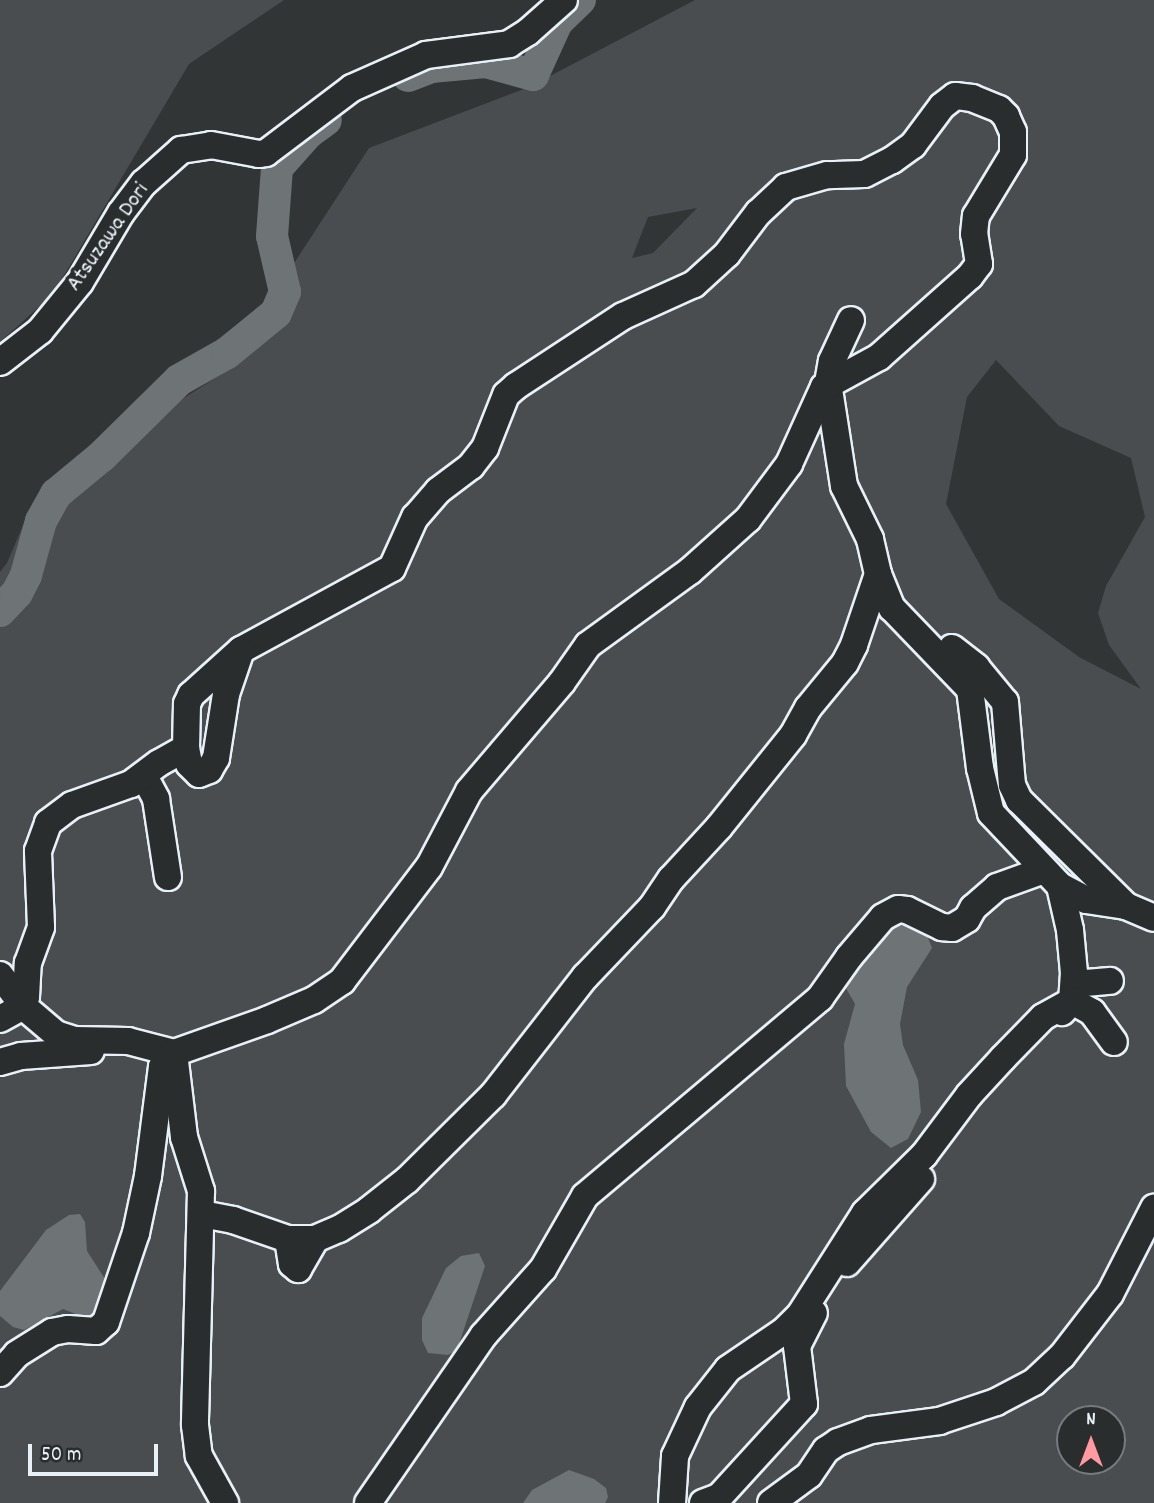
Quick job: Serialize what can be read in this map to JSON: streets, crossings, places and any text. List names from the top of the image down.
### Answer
{
  "streets": {
    "street": ["Atsuzawa Dori"]
  },
  "scale_bar": "50 m",
  "north": "top"
}
